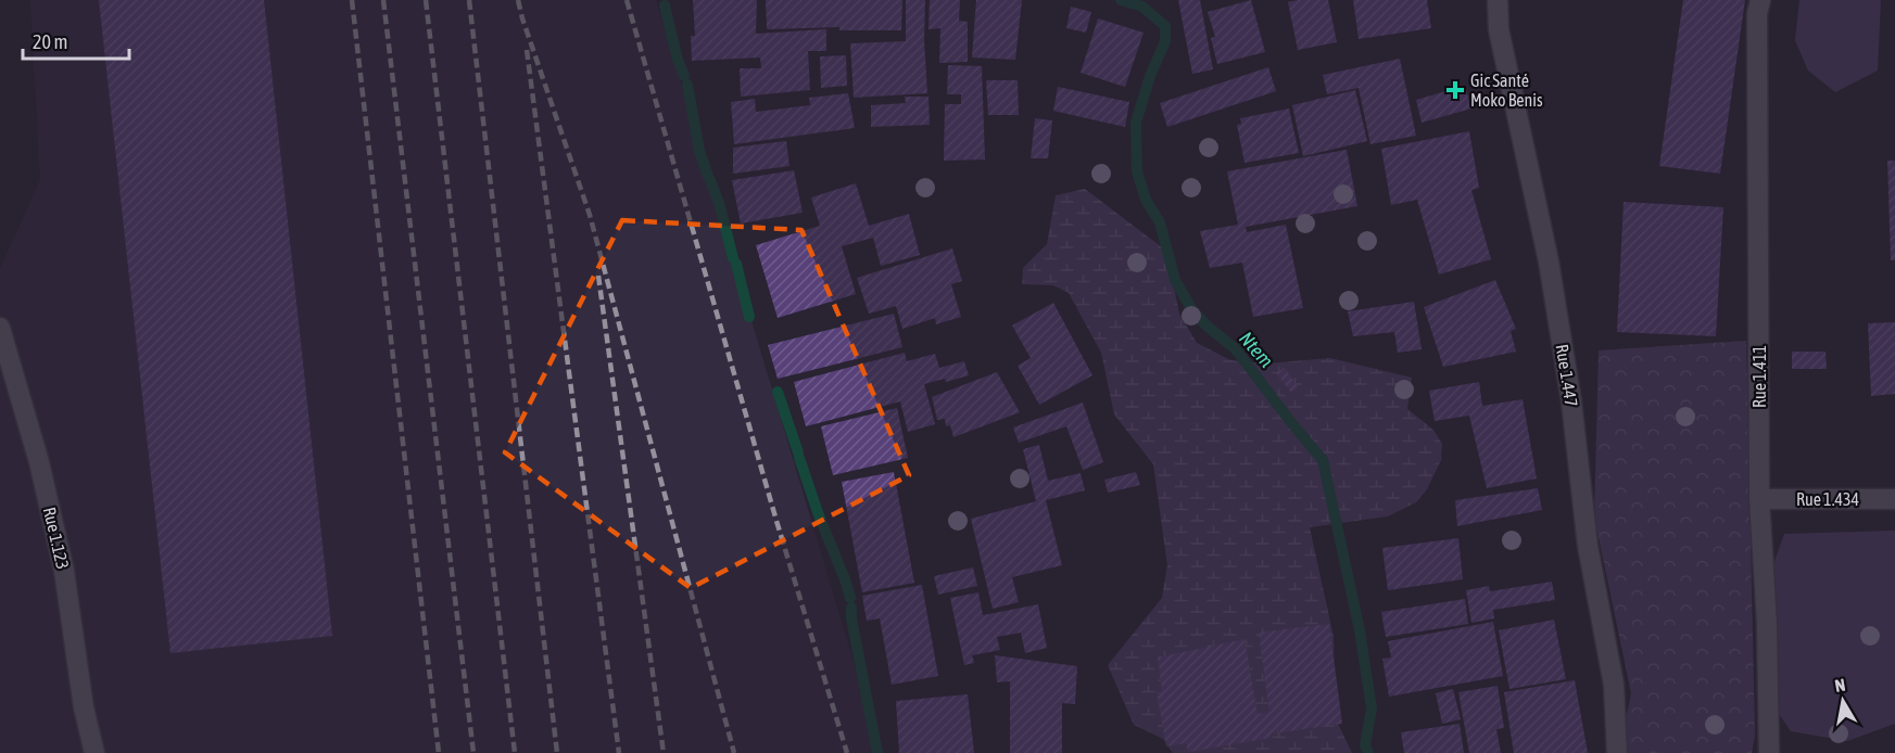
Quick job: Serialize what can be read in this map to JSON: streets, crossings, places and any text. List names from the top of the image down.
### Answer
{
  "streets": {
    "street": [
      "Rue 1.447",
      "Rue 1.411",
      "Rue 1.434",
      "Rue 1.123"
    ]
  },
  "crossings": [
    ["Rue 1.411", "Rue 1.434"]
  ],
  "water": ["Ntem"],
  "places": {
    "health": ["Gic Santé Moko Benis"]
  },
  "scale_bar": "20 m",
  "north": "top"
}
